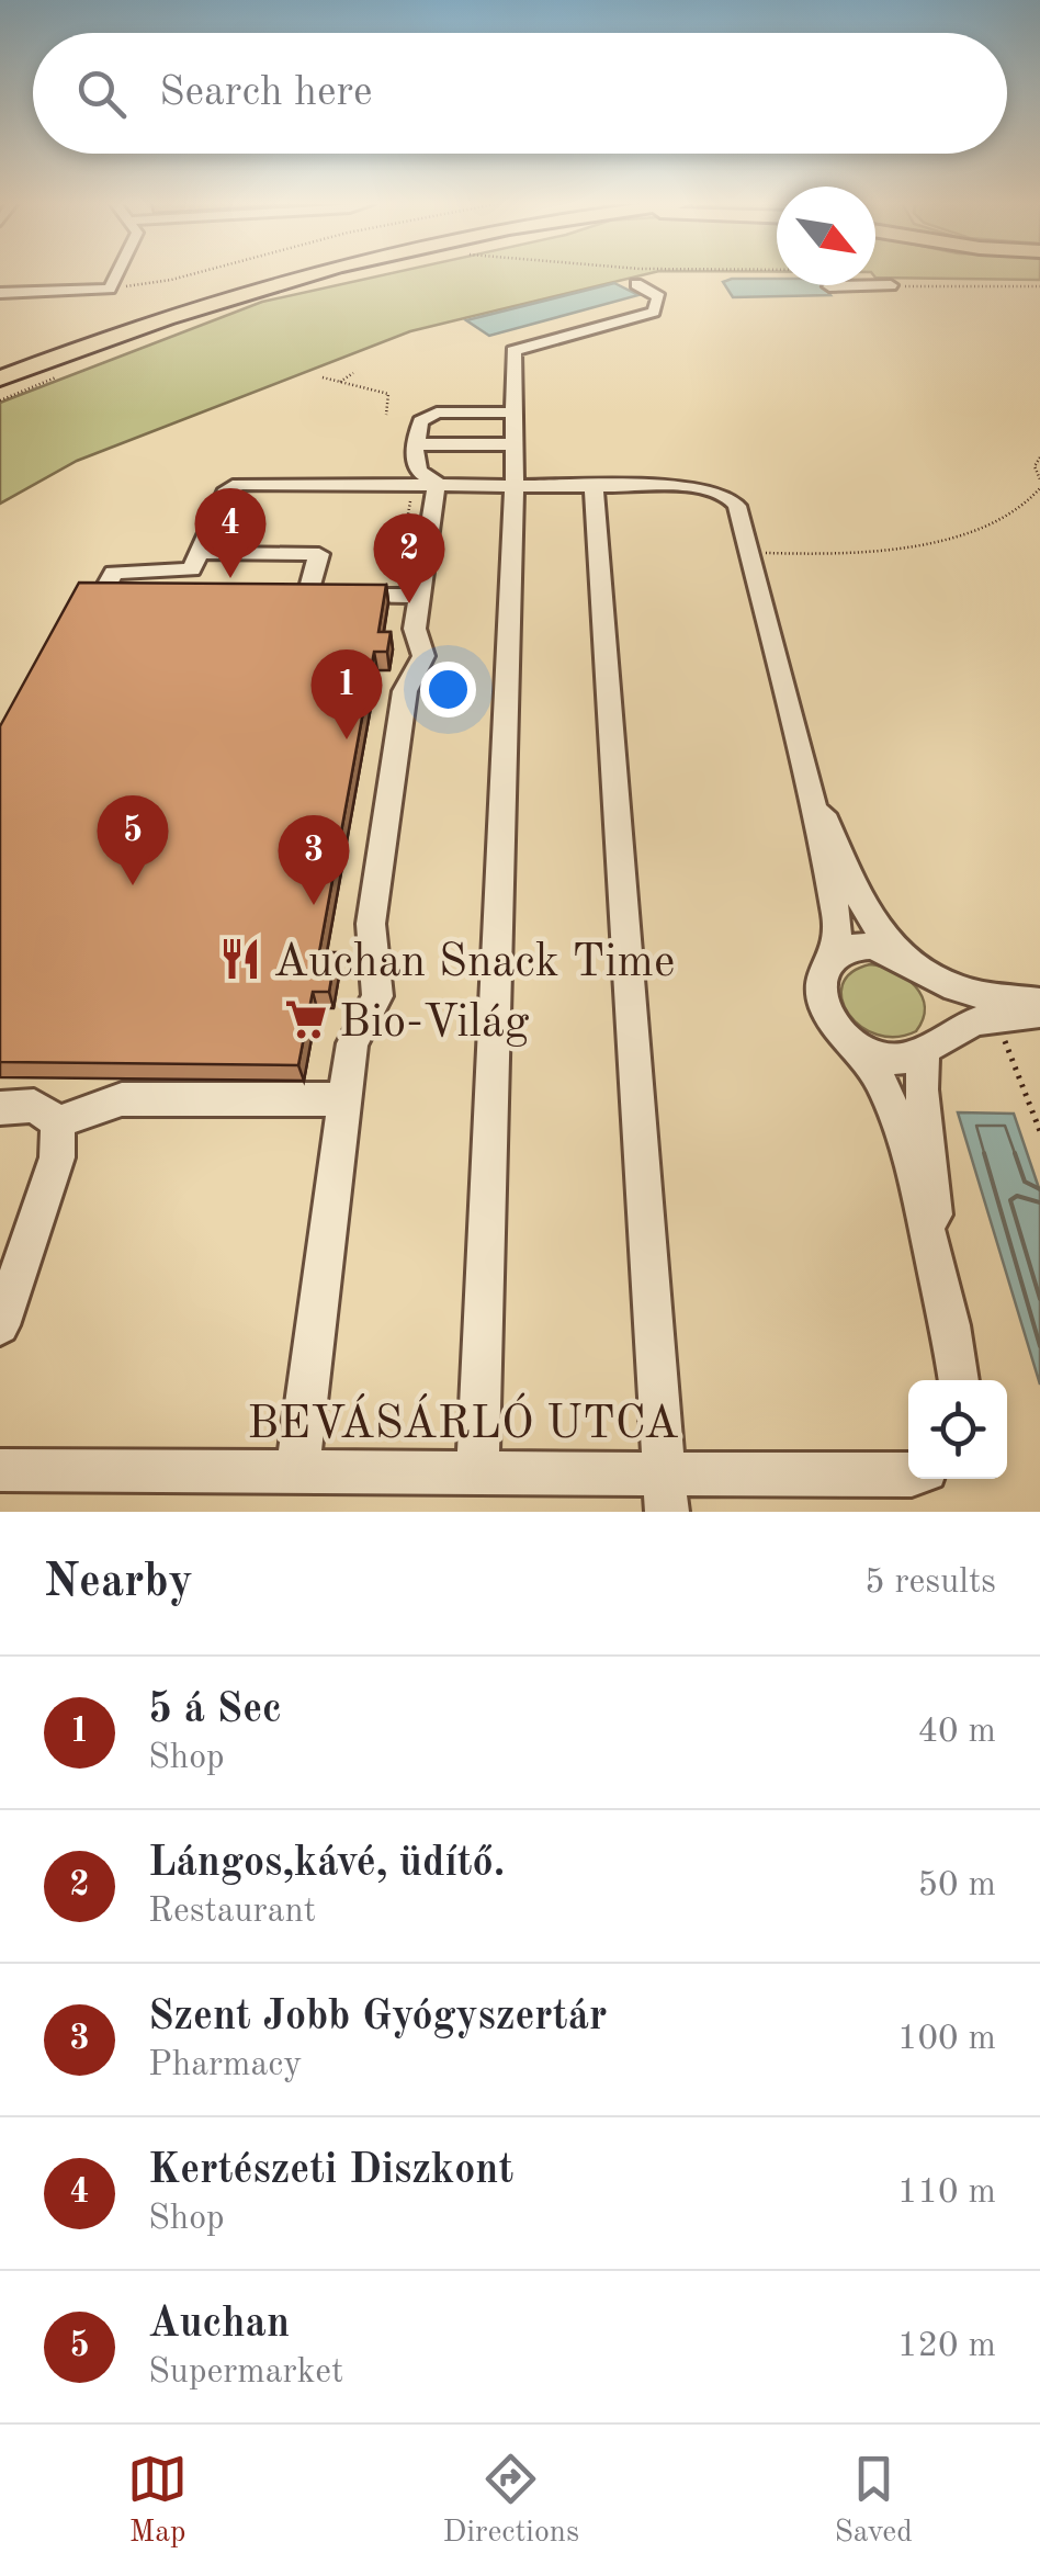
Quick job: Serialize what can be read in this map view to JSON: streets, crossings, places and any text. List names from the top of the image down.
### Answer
{
  "streets": {
    "street": ["BEVÁSÁRLÓ UTCA"]
  },
  "places": {
    "restaurant": ["Auchan Snack Time"],
    "supermarket": ["Bio-Világ"]
  },
  "north": "bottom right",
  "page": {
    "search": "Search here",
    "pins": [
      "4",
      "2",
      "1",
      "5",
      "3"
    ],
    "heading": ["Nearby", "5 results"],
    "list": [
      {
        "mark": "1",
        "name": "5 á Sec",
        "note": "Shop",
        "value": "40 m"
      },
      {
        "mark": "2",
        "name": "Lángos,kávé, üdítő.",
        "note": "Restaurant",
        "value": "50 m"
      },
      {
        "mark": "3",
        "name": "Szent Jobb Gyógyszertár",
        "note": "Pharmacy",
        "value": "100 m"
      },
      {
        "mark": "4",
        "name": "Kertészeti Diszkont",
        "note": "Shop",
        "value": "110 m"
      },
      {
        "mark": "5",
        "name": "Auchan",
        "note": "Supermarket",
        "value": "120 m"
      }
    ],
    "nav": ["Map", "Directions", "Saved"]
  }
}
